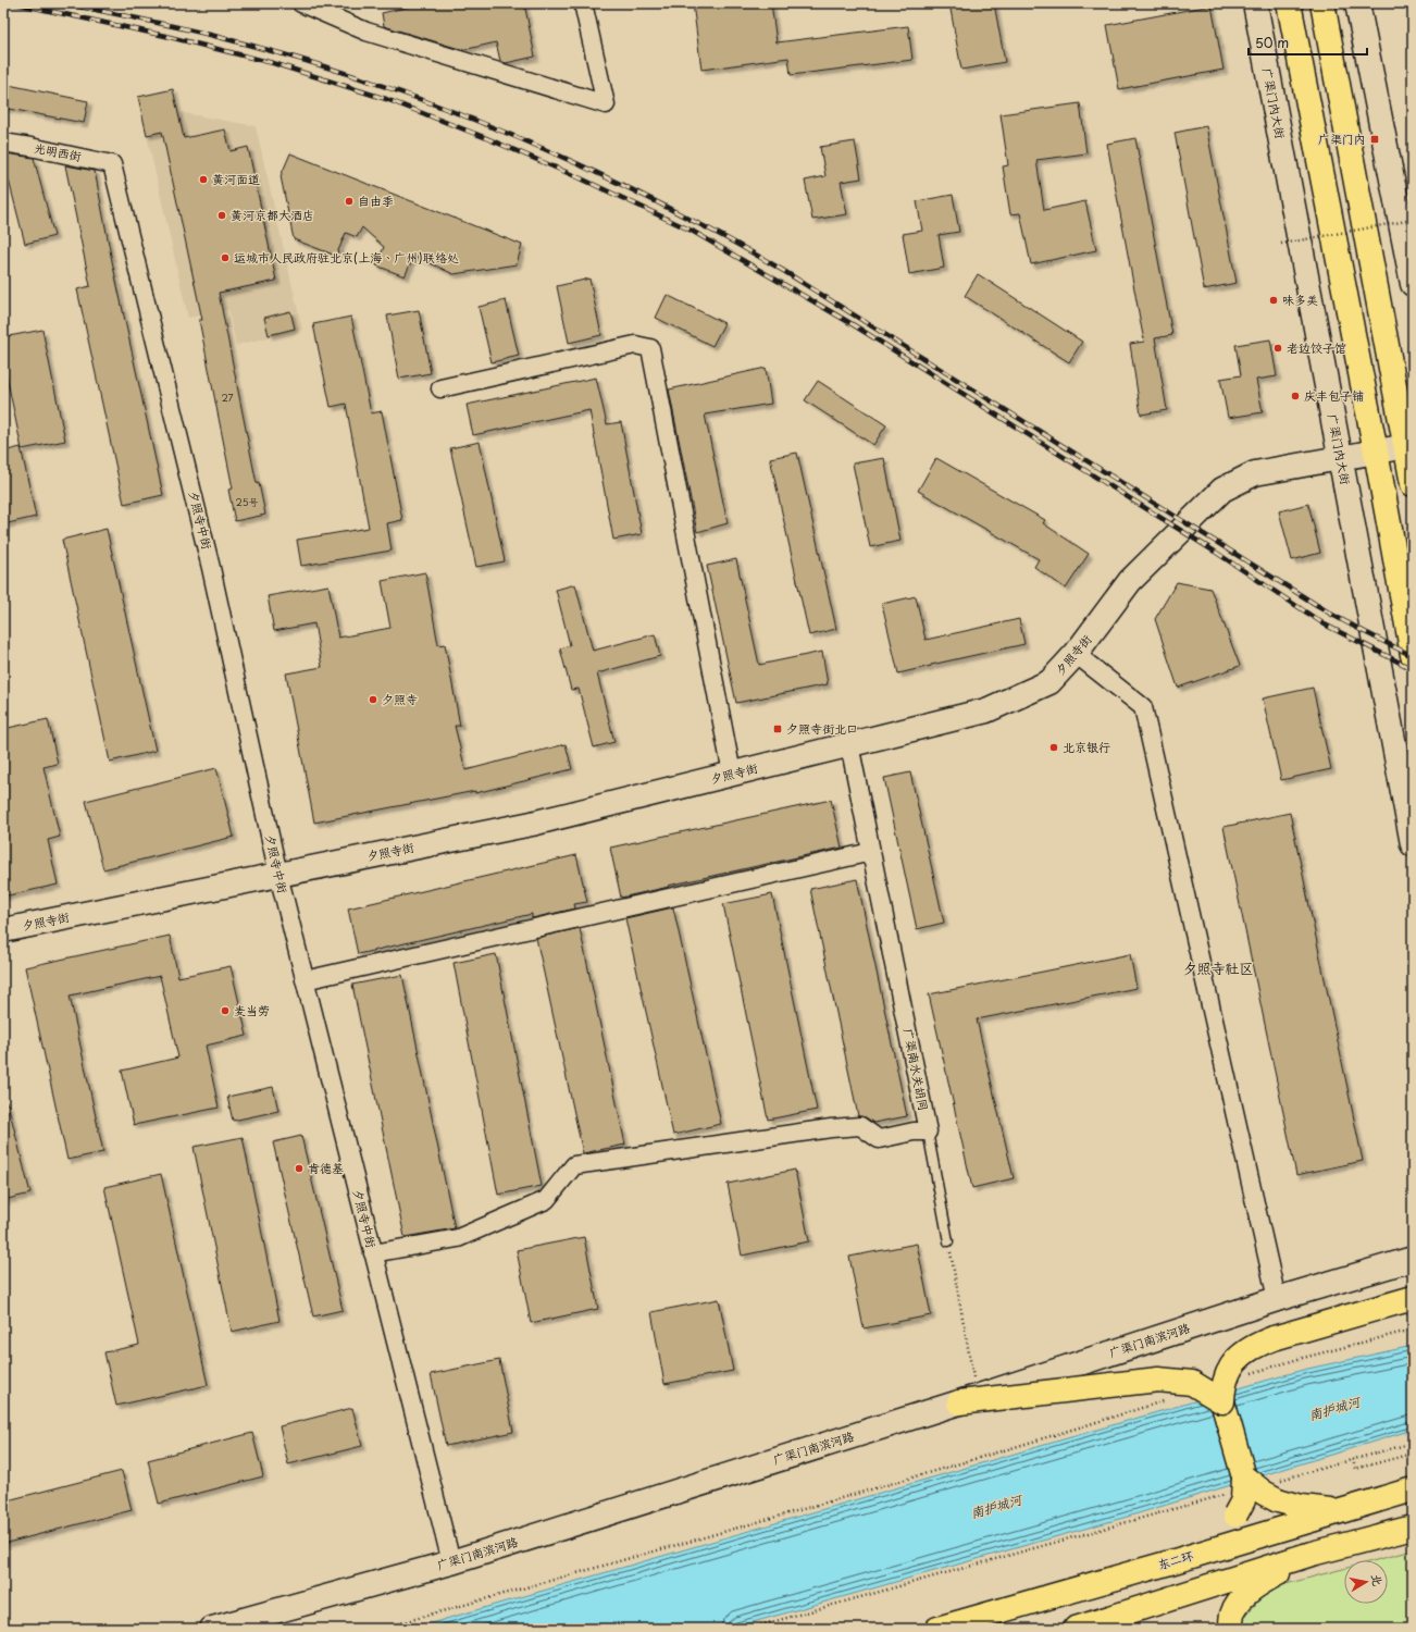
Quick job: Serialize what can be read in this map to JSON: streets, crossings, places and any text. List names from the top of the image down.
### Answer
{
  "streets": {
    "main road": ["东二环"],
    "street": [
      "广渠门内大街",
      "光明西街",
      "夕照寺中街",
      "夕照寺街",
      "广渠南水关胡同",
      "广渠门南滨河路"
    ]
  },
  "crossings": [
    ["广渠门内大街", "夕照寺街"],
    ["光明西街", "夕照寺中街"],
    ["夕照寺中街", "夕照寺街"],
    ["夕照寺中街", "广渠门南滨河路"],
    ["夕照寺街", "广渠南水关胡同"]
  ],
  "districts": ["夕照寺社区"],
  "water": ["南护城河"],
  "places": {
    "transit": ["广渠门内", "夕照寺街北口"],
    "other": [
      "黄河面道",
      "自由季",
      "黄河京都大酒店",
      "运城市人民政府驻北京(上海、广州)联络处",
      "味多美",
      "老边饺子馆",
      "庆丰包子铺",
      "夕照寺",
      "北京银行",
      "麦当劳",
      "肯德基"
    ]
  },
  "house_numbers": ["27", "25号"],
  "scale_bar": "50 m",
  "north": "right"
}
